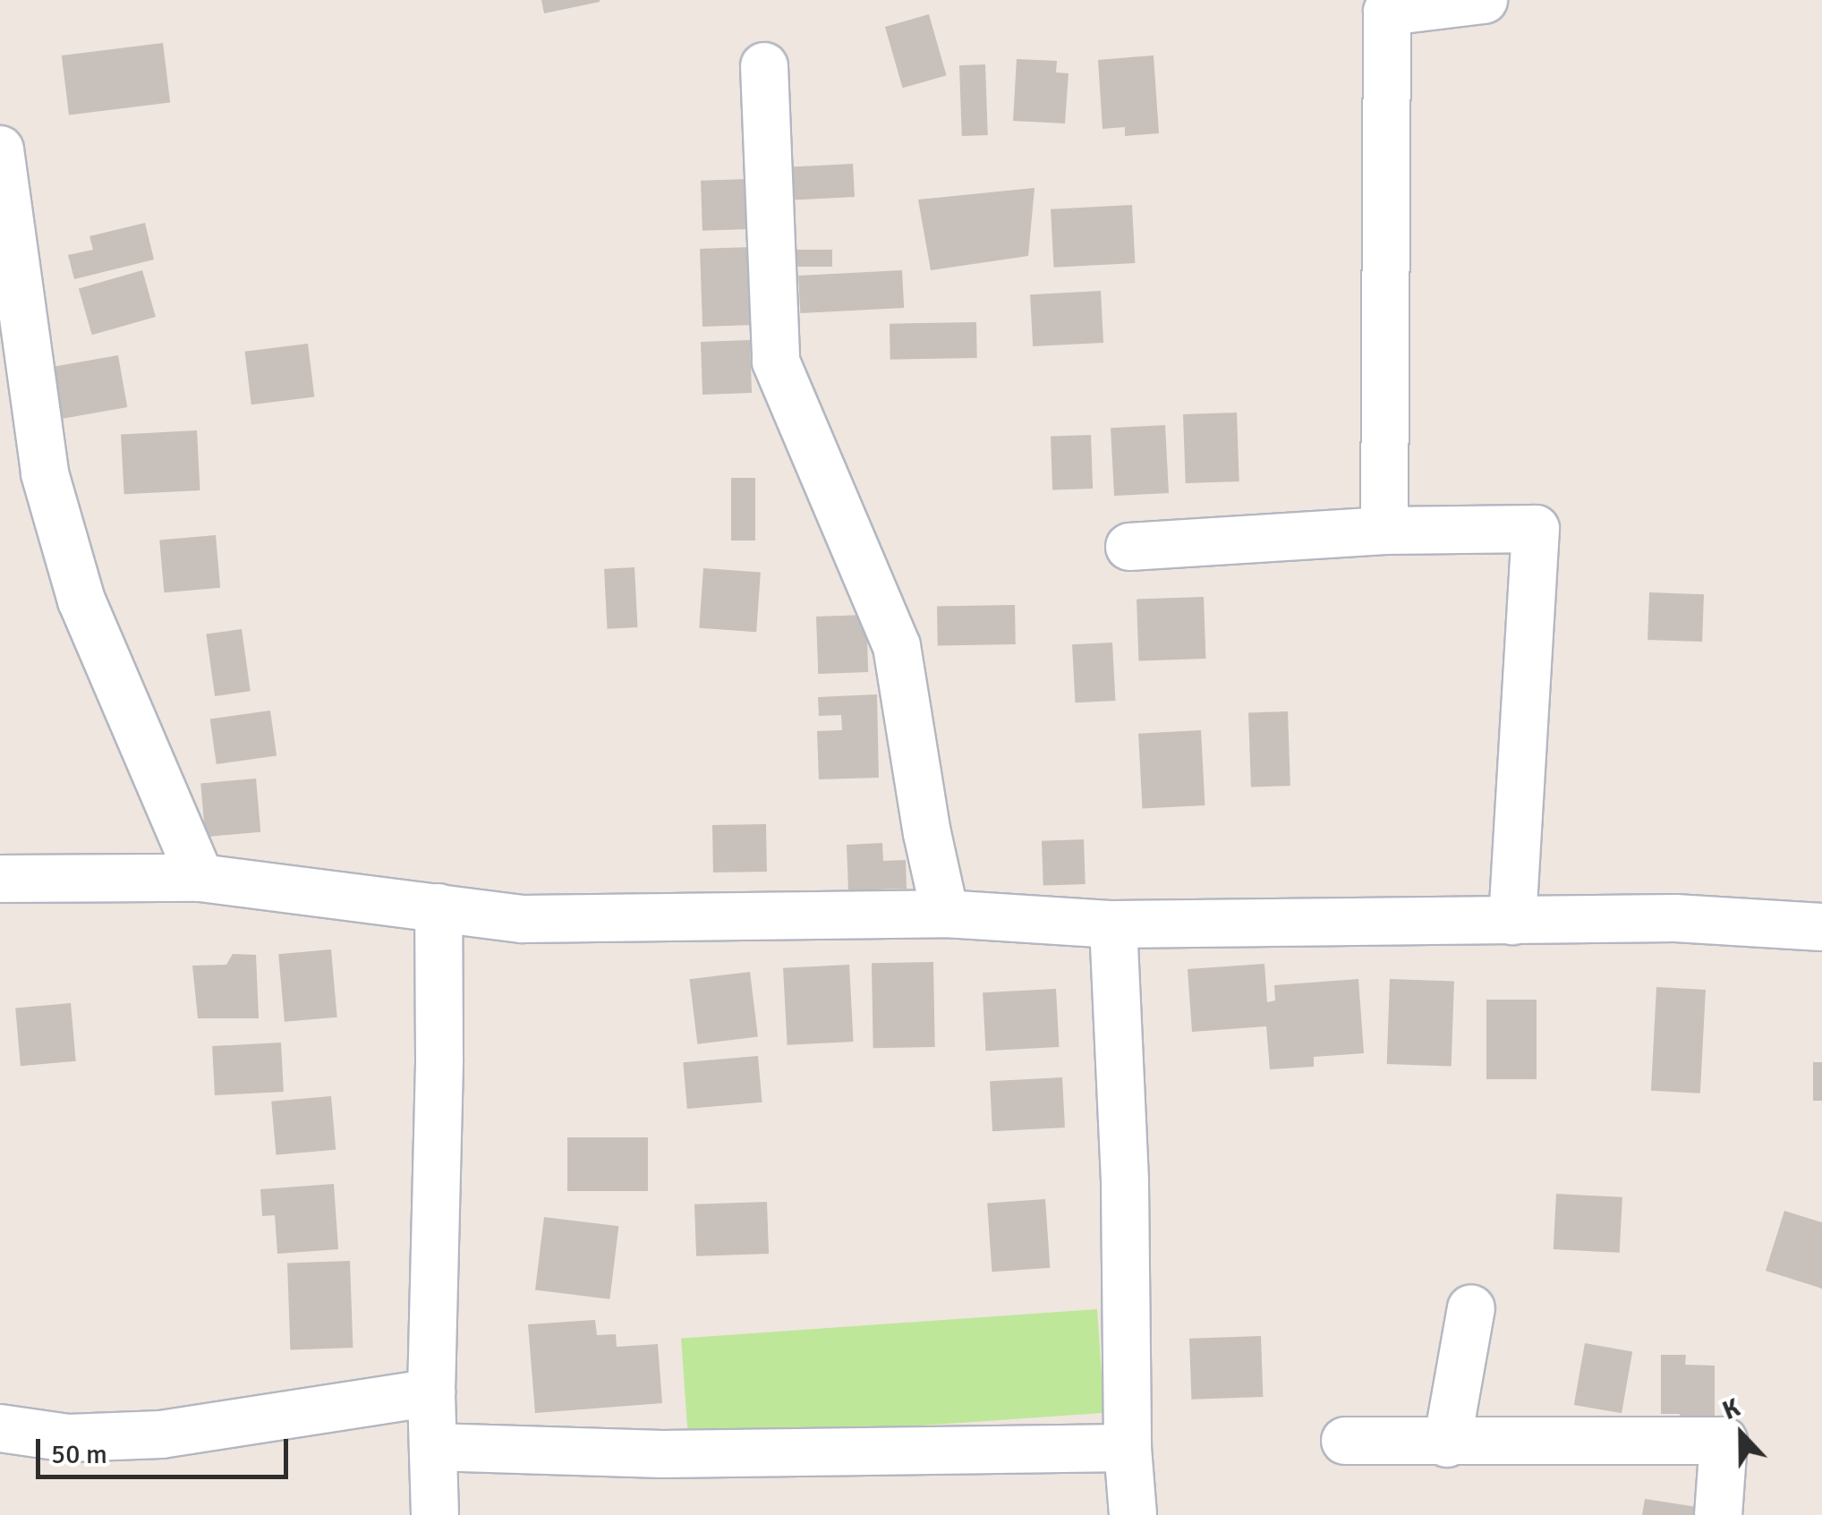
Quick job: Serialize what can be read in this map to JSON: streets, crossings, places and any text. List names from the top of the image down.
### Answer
{
  "scale_bar": "50 m",
  "north": "top"
}
